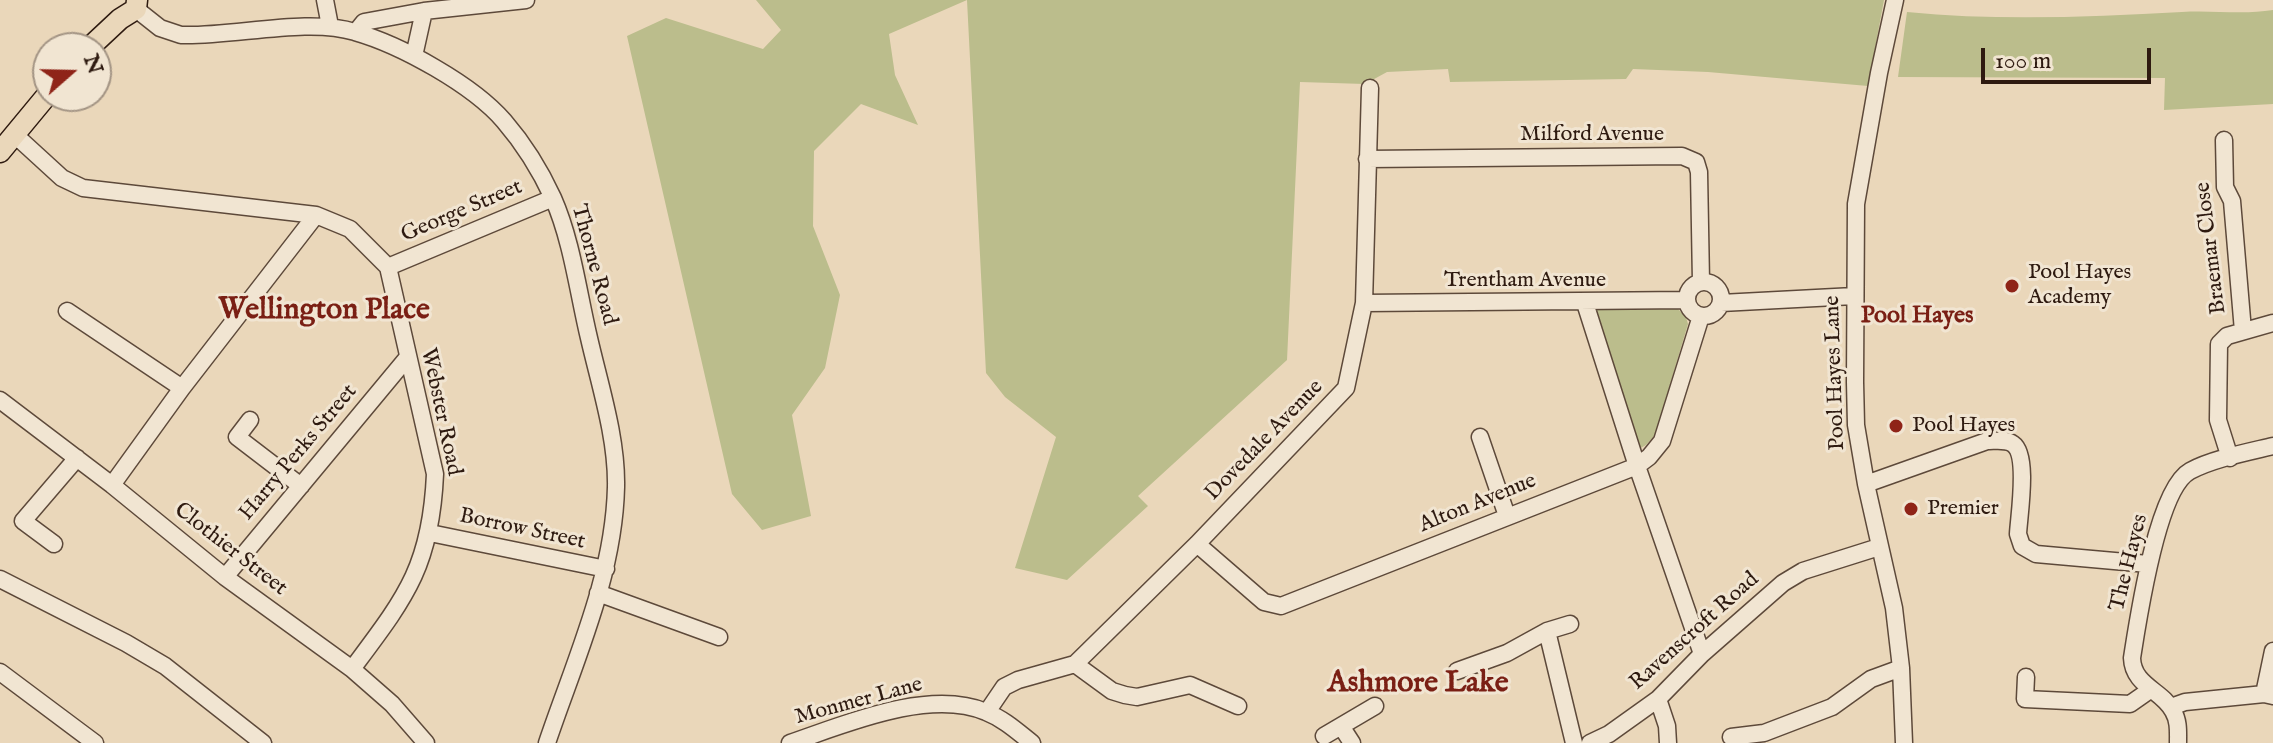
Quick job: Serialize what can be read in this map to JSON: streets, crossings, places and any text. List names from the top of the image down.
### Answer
{
  "streets": {
    "street": [
      "Milford Avenue",
      "George Street",
      "Braemar Close",
      "Thorne Road",
      "Trentham Avenue",
      "Pool Hayes Lane",
      "Webster Road",
      "Dovedale Avenue",
      "Harry Perks Street",
      "Alton Avenue",
      "Borrow Street",
      "Clothier Street",
      "The Hayes",
      "Ravenscroft Road",
      "Monmer Lane"
    ]
  },
  "crossings": [
    ["Milford Avenue", "Trentham Avenue"],
    ["Milford Avenue", "Dovedale Avenue"],
    ["Milford Avenue", "Alton Avenue"],
    ["George Street", "Thorne Road"],
    ["George Street", "Webster Road"],
    ["Thorne Road", "Borrow Street"],
    ["Trentham Avenue", "Dovedale Avenue"],
    ["Trentham Avenue", "Alton Avenue"],
    ["Pool Hayes Lane", "Ravenscroft Road"],
    ["Webster Road", "Harry Perks Street"],
    ["Webster Road", "Borrow Street"],
    ["Webster Road", "Clothier Street"],
    ["Dovedale Avenue", "Alton Avenue"],
    ["Dovedale Avenue", "Monmer Lane"],
    ["Harry Perks Street", "Clothier Street"]
  ],
  "districts": ["Wellington Place", "Pool Hayes", "Ashmore Lake"],
  "places": ["Pool Hayes Academy", "Pool Hayes", "Premier"],
  "scale_bar": "100 m",
  "north": "right"
}
